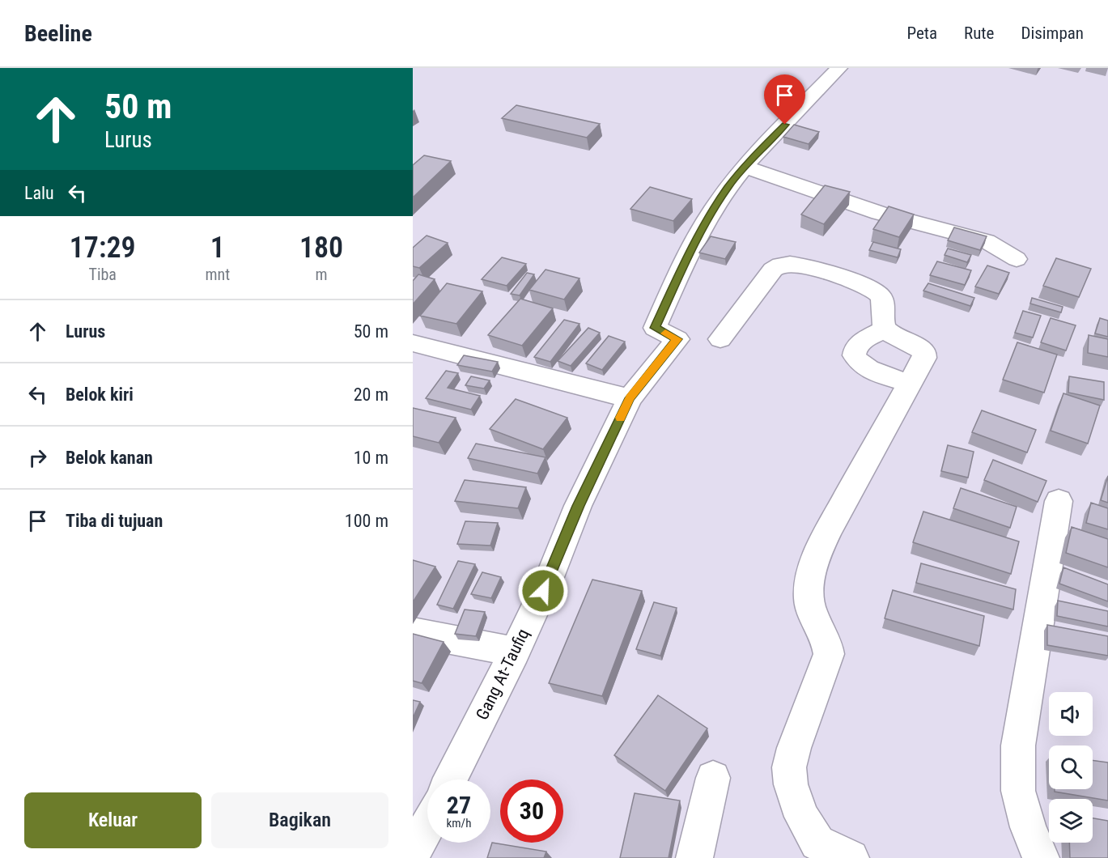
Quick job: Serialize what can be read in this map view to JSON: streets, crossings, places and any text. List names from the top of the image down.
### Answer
{
  "streets": {
    "street": ["Gang At-Taufiq"]
  },
  "page": {
    "header": "Beeline",
    "nav": ["Peta", "Rute", "Disimpan"],
    "turn": ["50 m", "Lurus"],
    "then": "Lalu",
    "eta": [
      "17:29",
      "Tiba",
      "1",
      "mnt",
      "180",
      "m"
    ],
    "list": [
      {
        "name": "Lurus",
        "value": "50 m"
      },
      {
        "name": "Belok kiri",
        "value": "20 m"
      },
      {
        "name": "Belok kanan",
        "value": "10 m"
      },
      {
        "name": "Tiba di tujuan",
        "value": "100 m"
      }
    ],
    "speed": "27 km/h",
    "limit": "30",
    "buttons": ["Keluar", "Bagikan"]
  }
}
